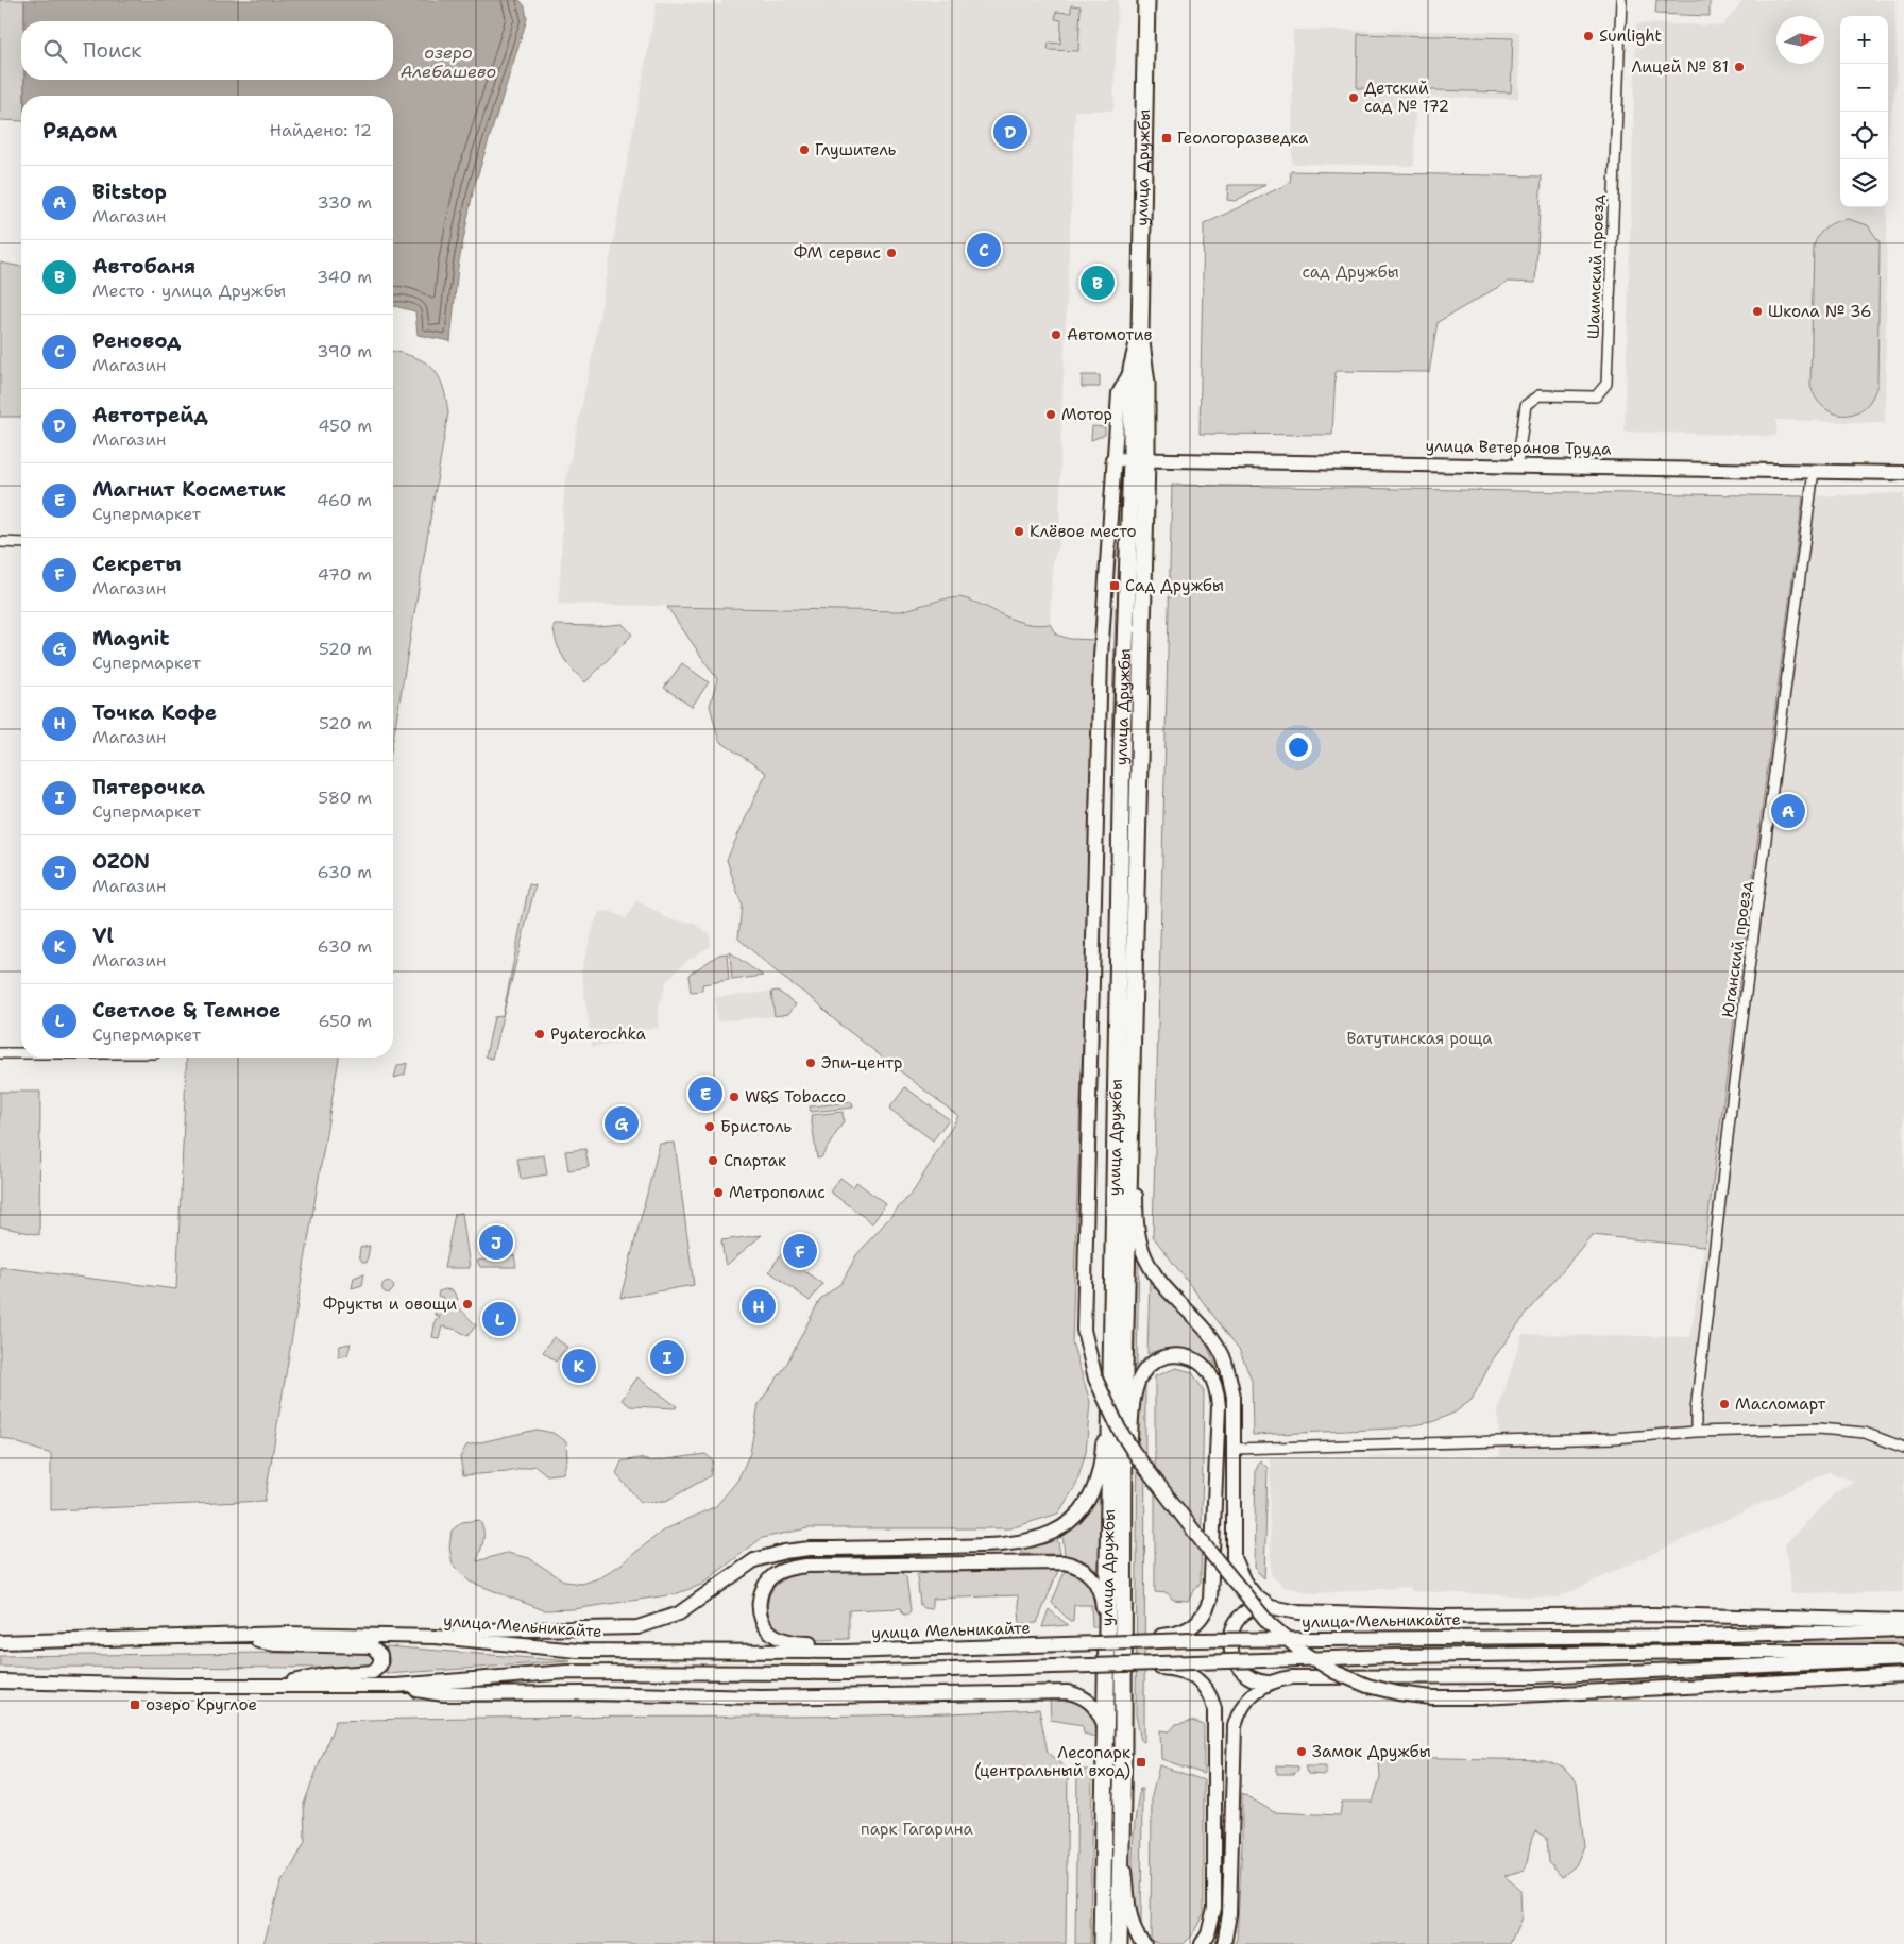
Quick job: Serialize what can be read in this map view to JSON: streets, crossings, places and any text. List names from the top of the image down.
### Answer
{
  "streets": {
    "main road": ["улица Дружбы", "улица Ветеранов Труда", "улица Мельникайте"],
    "street": ["Шаимский проезд", "Юганский проезд"]
  },
  "crossings": [
    ["улица Дружбы", "улица Ветеранов Труда"],
    ["Шаимский проезд", "улица Ветеранов Труда"],
    ["улица Ветеранов Труда", "Юганский проезд"]
  ],
  "water": ["озеро Алебашево"],
  "parks": ["сад Дружбы", "Ватутинская роща", "парк Гагарина"],
  "places": {
    "other": [
      "Sunlight",
      "Лицей № 81",
      "Детский сад № 172",
      "Глушитель",
      "ФМ сервис",
      "Школа № 36",
      "Автомотив",
      "Мотор",
      "Клёвое место",
      "Pyaterochka",
      "Эпи-центр",
      "W&S Tobacco",
      "Бристоль",
      "Спартак",
      "Метрополис",
      "Фрукты и овощи",
      "Масломарт",
      "Замок Дружбы"
    ],
    "transit": [
      "Геологоразведка",
      "Сад Дружбы",
      "озеро Круглое",
      "Лесопарк (центральный вход)"
    ]
  },
  "north": "right",
  "page": {
    "map_buttons": ["+", "−"],
    "search": "Поиск",
    "heading": ["Рядом", "Найдено: 12"],
    "pins": [
      "D",
      "C",
      "B",
      "A",
      "E",
      "G",
      "J",
      "F",
      "H",
      "L",
      "I",
      "K"
    ],
    "list": [
      {
        "mark": "A",
        "name": "Bitstop",
        "note": "Магазин",
        "value": "330 m"
      },
      {
        "mark": "B",
        "name": "Автобаня",
        "note": "Место · улица Дружбы",
        "value": "340 m"
      },
      {
        "mark": "C",
        "name": "Реновод",
        "note": "Магазин",
        "value": "390 m"
      },
      {
        "mark": "D",
        "name": "Автотрейд",
        "note": "Магазин",
        "value": "450 m"
      },
      {
        "mark": "E",
        "name": "Магнит Косметик",
        "note": "Супермаркет",
        "value": "460 m"
      },
      {
        "mark": "F",
        "name": "Секреты",
        "note": "Магазин",
        "value": "470 m"
      },
      {
        "mark": "G",
        "name": "Magnit",
        "note": "Супермаркет",
        "value": "520 m"
      },
      {
        "mark": "H",
        "name": "Точка Кофе",
        "note": "Магазин",
        "value": "520 m"
      },
      {
        "mark": "I",
        "name": "Пятерочка",
        "note": "Супермаркет",
        "value": "580 m"
      },
      {
        "mark": "J",
        "name": "OZON",
        "note": "Магазин",
        "value": "630 m"
      },
      {
        "mark": "K",
        "name": "Vl",
        "note": "Магазин",
        "value": "630 m"
      },
      {
        "mark": "L",
        "name": "Светлое & Темное",
        "note": "Супермаркет",
        "value": "650 m"
      }
    ]
  }
}
